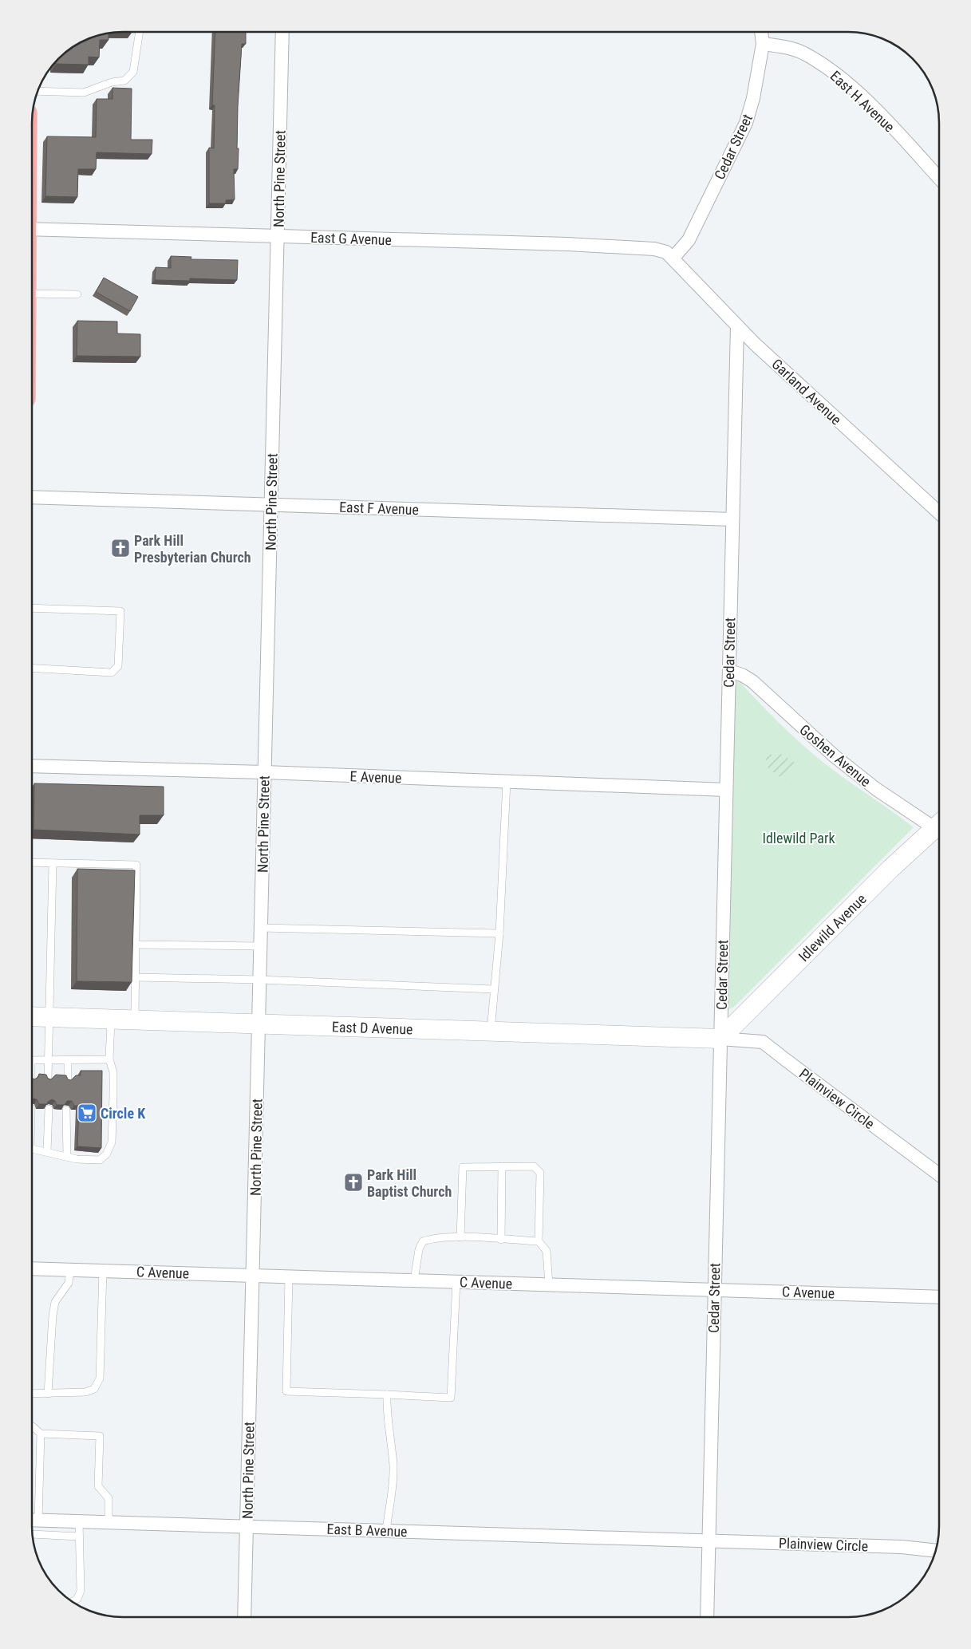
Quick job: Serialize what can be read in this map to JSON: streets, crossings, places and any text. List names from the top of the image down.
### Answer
{
  "streets": {
    "street": [
      "East H Avenue",
      "Cedar Street",
      "North Pine Street",
      "East G Avenue",
      "Garland Avenue",
      "East F Avenue",
      "Goshen Avenue",
      "E Avenue",
      "Idlewild Avenue",
      "East D Avenue",
      "Plainview Circle",
      "C Avenue",
      "East B Avenue"
    ]
  },
  "crossings": [
    ["East H Avenue", "Cedar Street"],
    ["Cedar Street", "East G Avenue"],
    ["Cedar Street", "Garland Avenue"],
    ["Cedar Street", "East F Avenue"],
    ["Cedar Street", "Goshen Avenue"],
    ["Cedar Street", "E Avenue"],
    ["Cedar Street", "Idlewild Avenue"],
    ["Cedar Street", "East D Avenue"],
    ["Cedar Street", "Plainview Circle"],
    ["Cedar Street", "C Avenue"],
    ["Cedar Street", "East B Avenue"],
    ["North Pine Street", "East G Avenue"],
    ["North Pine Street", "East F Avenue"],
    ["North Pine Street", "E Avenue"],
    ["North Pine Street", "East D Avenue"],
    ["North Pine Street", "C Avenue"],
    ["North Pine Street", "East B Avenue"],
    ["East G Avenue", "Garland Avenue"],
    ["Idlewild Avenue", "East D Avenue"],
    ["Idlewild Avenue", "Plainview Circle"],
    ["East D Avenue", "Plainview Circle"],
    ["Plainview Circle", "East B Avenue"]
  ],
  "parks": ["Idlewild Park"],
  "places": {
    "church": ["Park Hill Presbyterian Church", "Park Hill Baptist Church"],
    "supermarket": ["Circle K"]
  }
}
